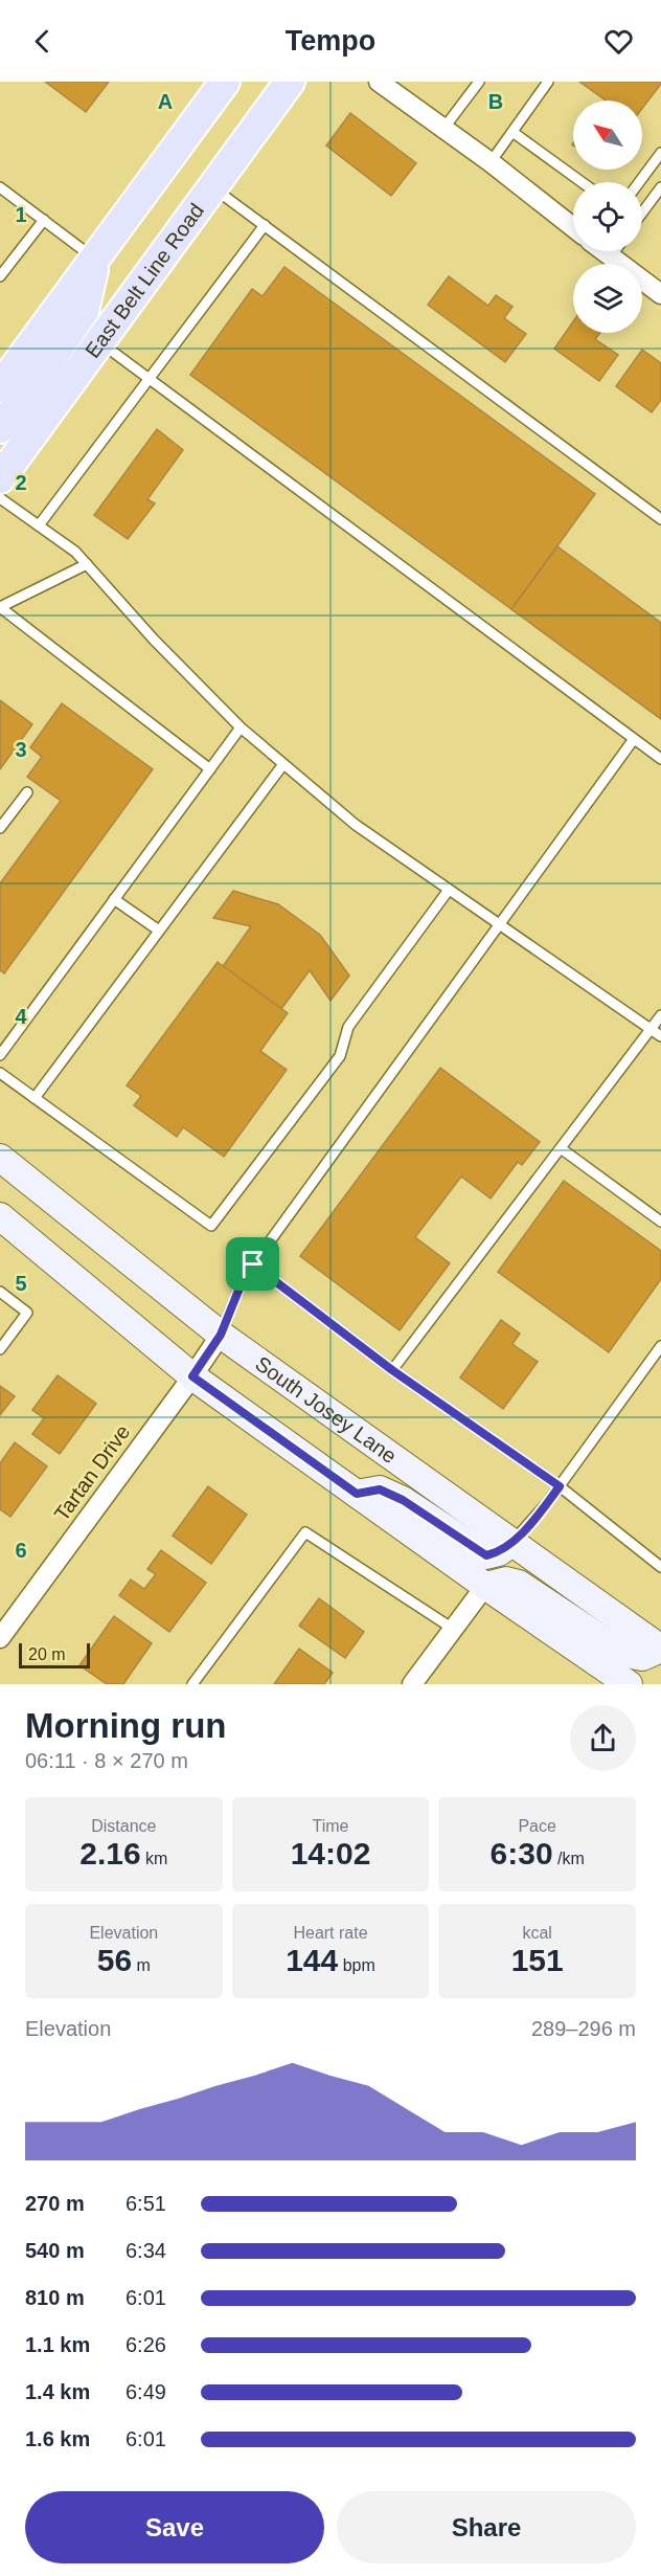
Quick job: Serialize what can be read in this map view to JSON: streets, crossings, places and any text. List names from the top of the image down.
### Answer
{
  "streets": {
    "main road": ["East Belt Line Road", "South Josey Lane"],
    "street": ["Tartan Drive"]
  },
  "crossings": [
    ["South Josey Lane", "Tartan Drive"]
  ],
  "scale_bar": "20 m",
  "north": "top left",
  "page": {
    "header": "Tempo",
    "scale": "20 m",
    "heading": ["Morning run", "06:11 · 8 × 270 m"],
    "stats": [
      ["Distance", "2.16 km"],
      ["Time", "14:02"],
      ["Pace", "6:30 /km"],
      ["Elevation", "56 m"],
      ["Heart rate", "144 bpm"],
      ["kcal", "151"]
    ],
    "chart": ["Elevation", "289–296 m"],
    "list": [
      {
        "name": "270 m",
        "note": "6:51"
      },
      {
        "name": "540 m",
        "note": "6:34"
      },
      {
        "name": "810 m",
        "note": "6:01"
      },
      {
        "name": "1.1 km",
        "note": "6:26"
      },
      {
        "name": "1.4 km",
        "note": "6:49"
      },
      {
        "name": "1.6 km",
        "note": "6:01"
      }
    ],
    "buttons": ["Save", "Share"]
  },
  "grid": {
    "columns": ["A", "B"],
    "rows": [
      "1",
      "2",
      "3",
      "4",
      "5",
      "6"
    ]
  }
}
